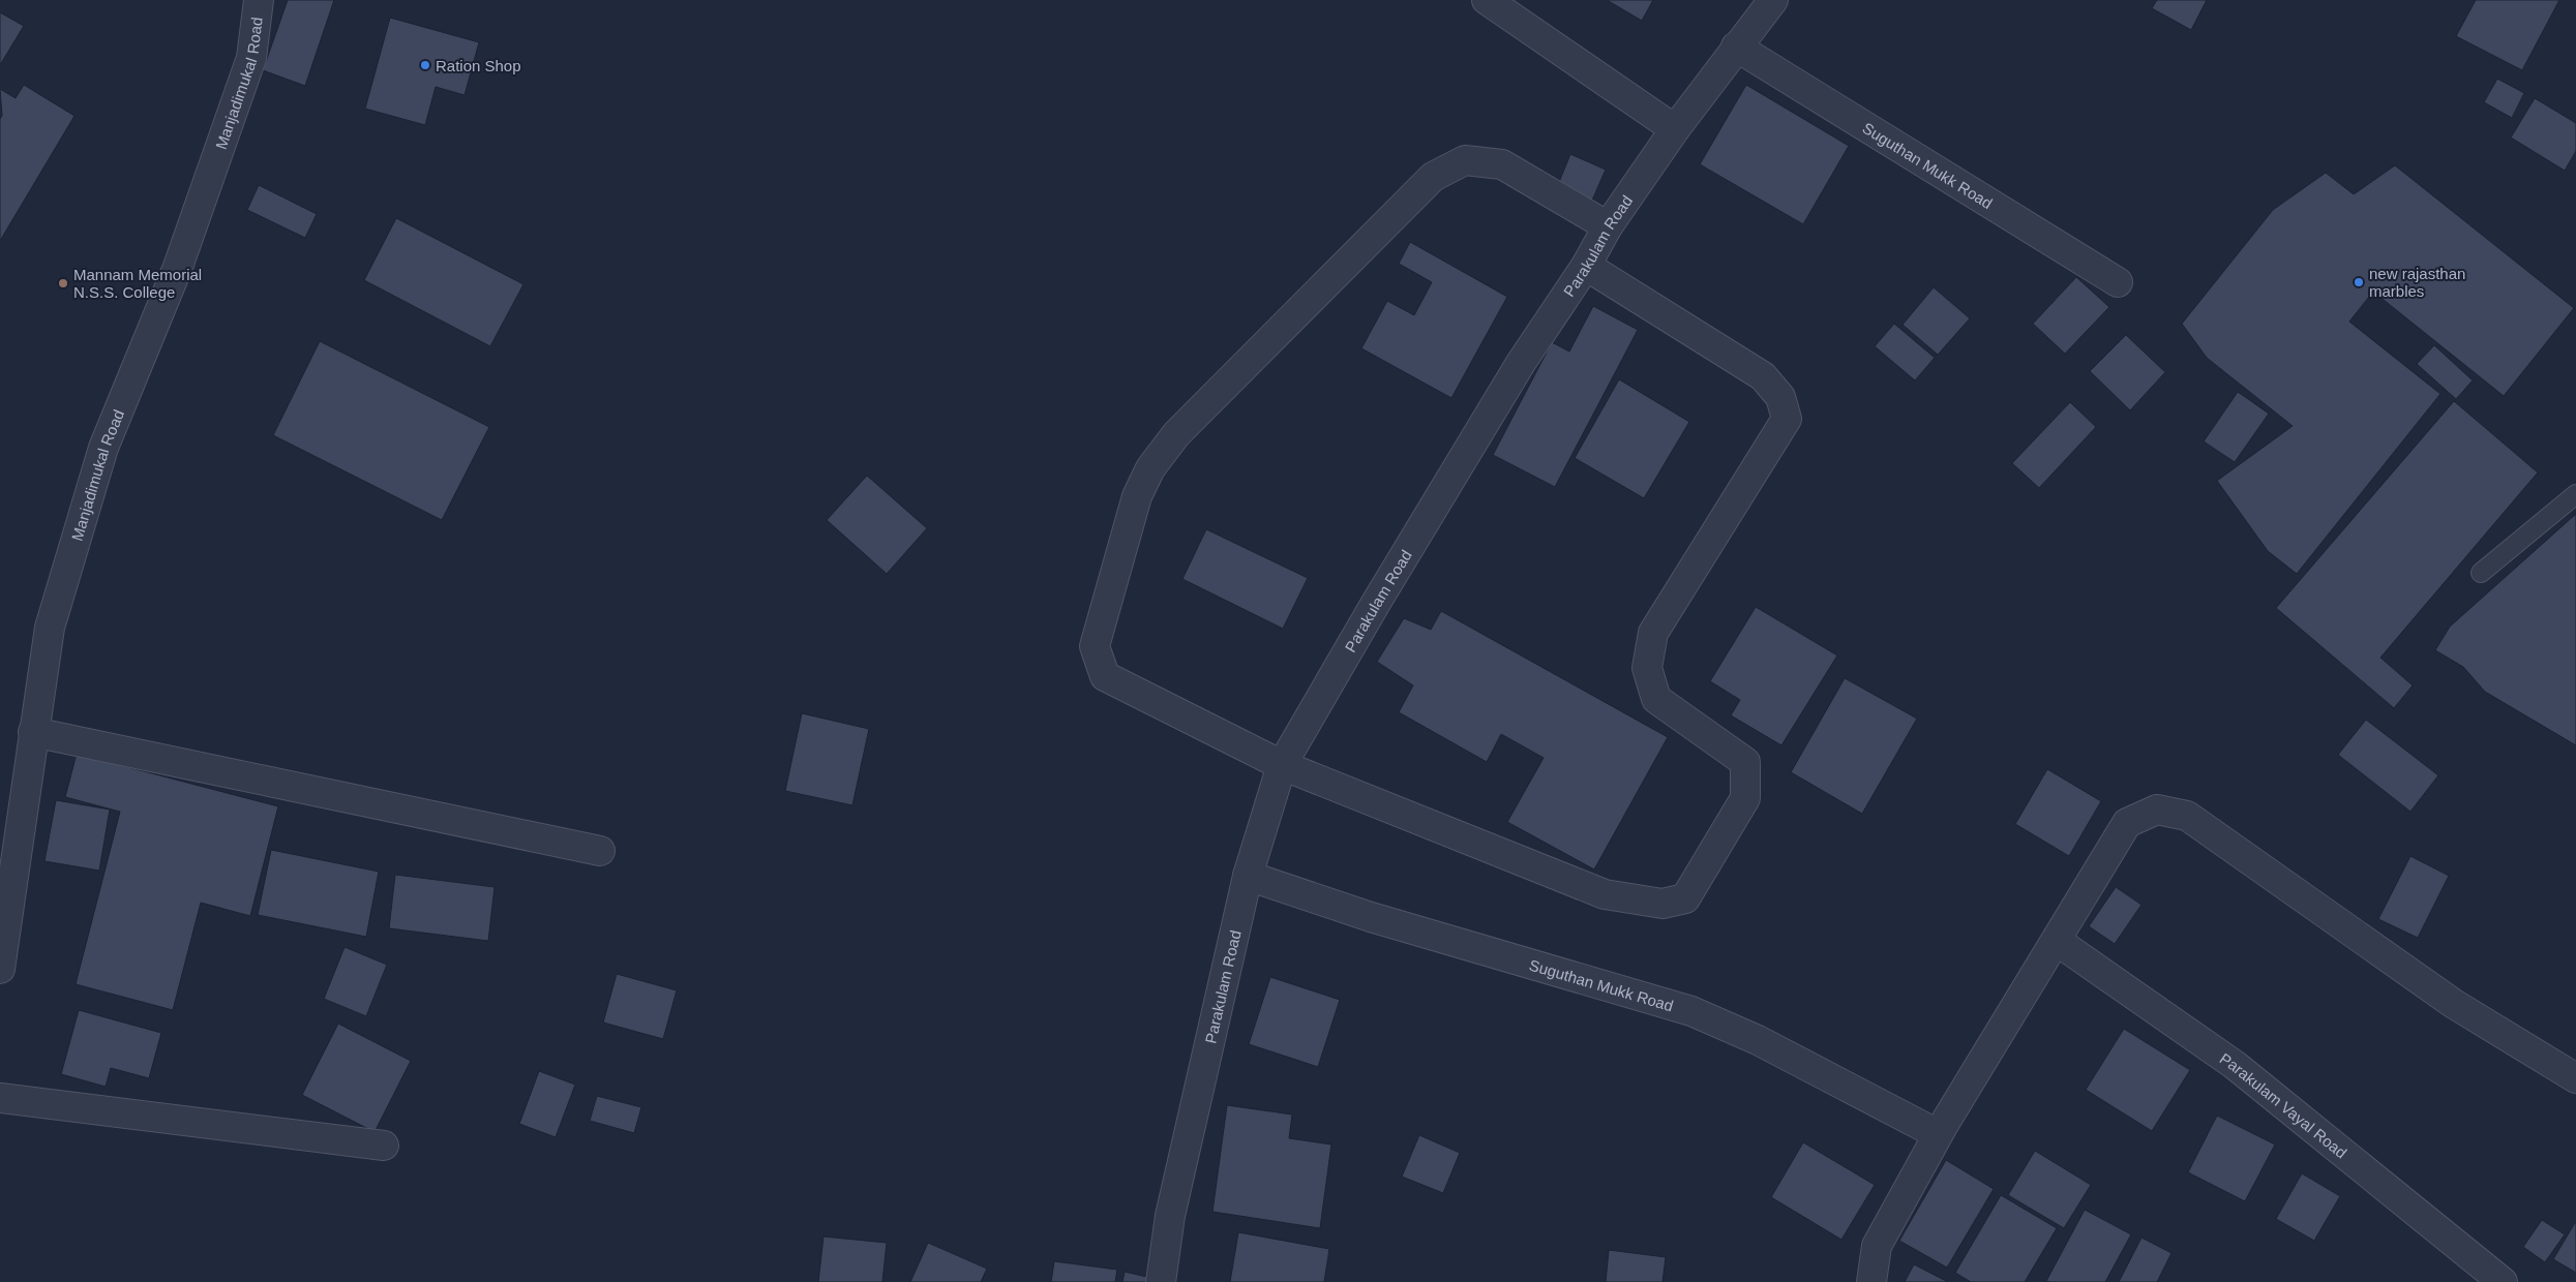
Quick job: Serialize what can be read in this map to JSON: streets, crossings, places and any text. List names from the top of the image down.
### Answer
{
  "streets": {
    "street": [
      "Manjadimukal Road",
      "Suguthan Mukk Road",
      "Parakulam Road",
      "Parakulam Vayal Road"
    ]
  },
  "crossings": [
    ["Suguthan Mukk Road", "Parakulam Road"]
  ],
  "places": ["Ration Shop", "new rajasthan marbles", "Mannam Memorial N.S.S. College"]
}
